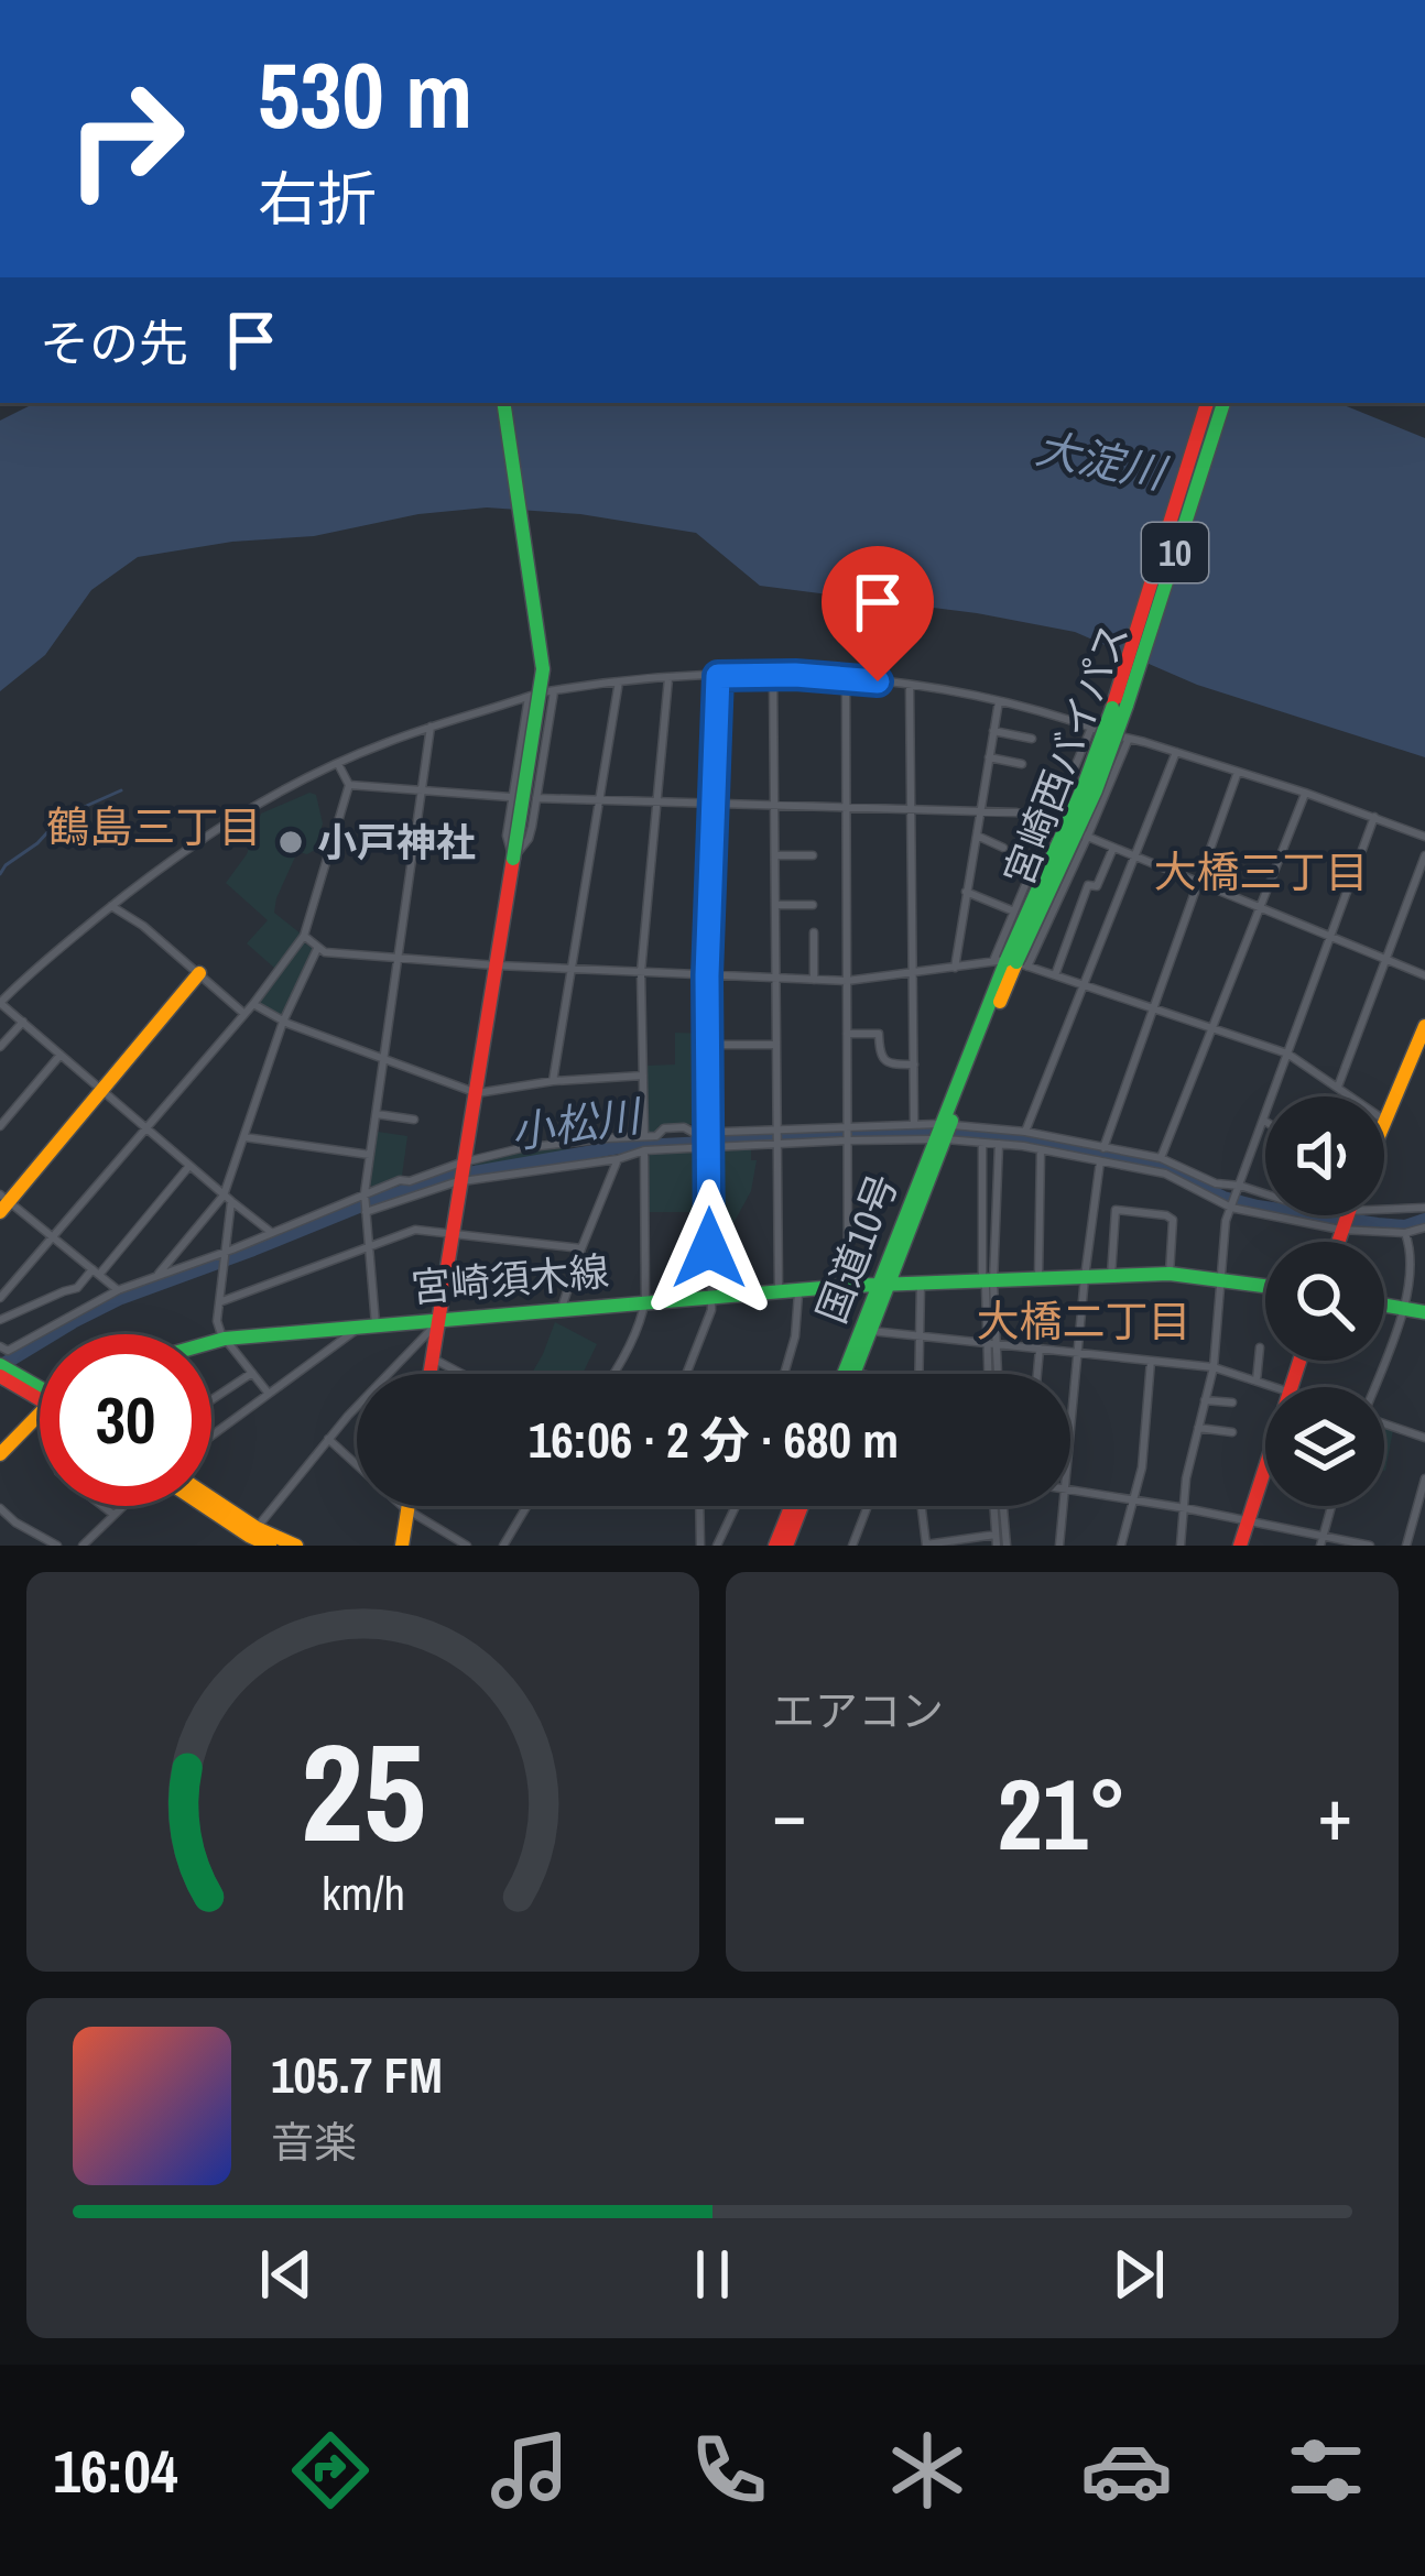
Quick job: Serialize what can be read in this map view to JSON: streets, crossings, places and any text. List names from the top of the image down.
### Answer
{
  "streets": {
    "main road": [
      "10",
      "宮崎西バイパス",
      "国道10号",
      "宮崎須木線"
    ]
  },
  "crossings": [
    ["宮崎西バイパス", "国道10号"],
    ["国道10号", "宮崎須木線"]
  ],
  "districts": ["鶴島三丁目", "大橋三丁目", "大橋二丁目"],
  "water": ["大淀川", "小松川"],
  "places": ["小戸神社"],
  "page": {
    "turn": ["530 m", "右折"],
    "then": "その先",
    "limit": "30",
    "trip": "16:06 · 2 分 · 680 m",
    "tile": "エアコン",
    "heat": ["−", "21°", "+"],
    "song": ["105.7 FM", "音楽"],
    "tabs": "16:04",
    "gauge": ["25", "km/h"]
  }
}
